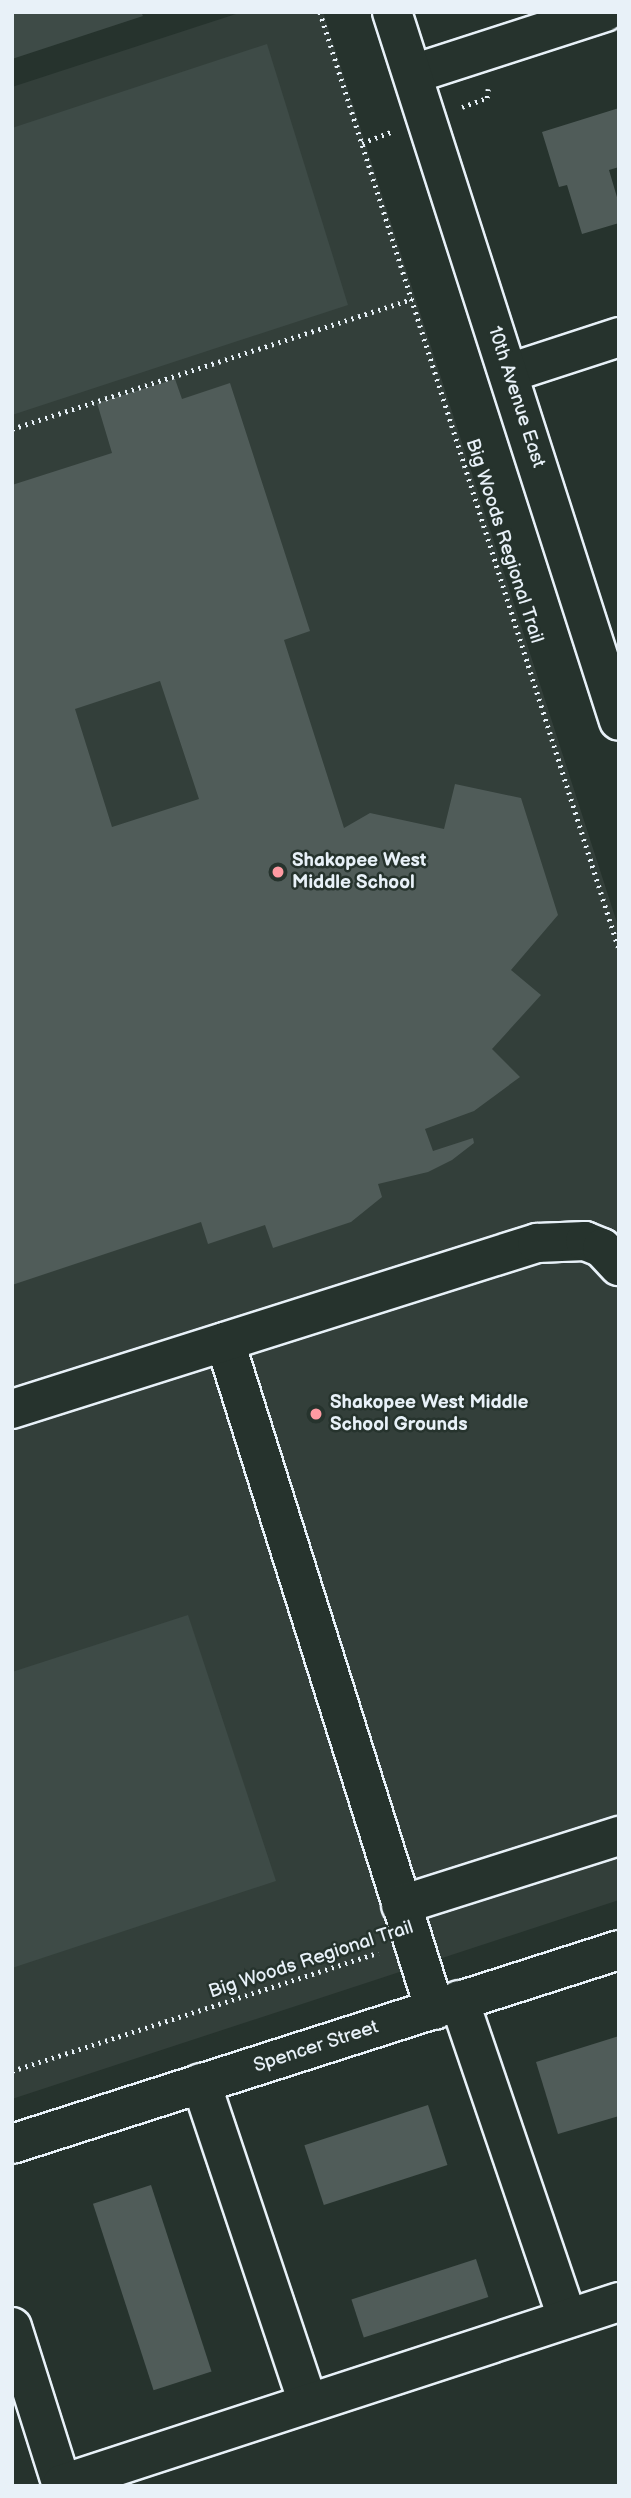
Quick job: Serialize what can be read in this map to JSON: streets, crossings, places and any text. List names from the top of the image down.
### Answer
{
  "streets": {
    "street": ["10th Avenue East", "Spencer Street"],
    "path": ["Big Woods Regional Trail"]
  },
  "places": ["Shakopee West Middle School", "Shakopee West Middle School Grounds"]
}
